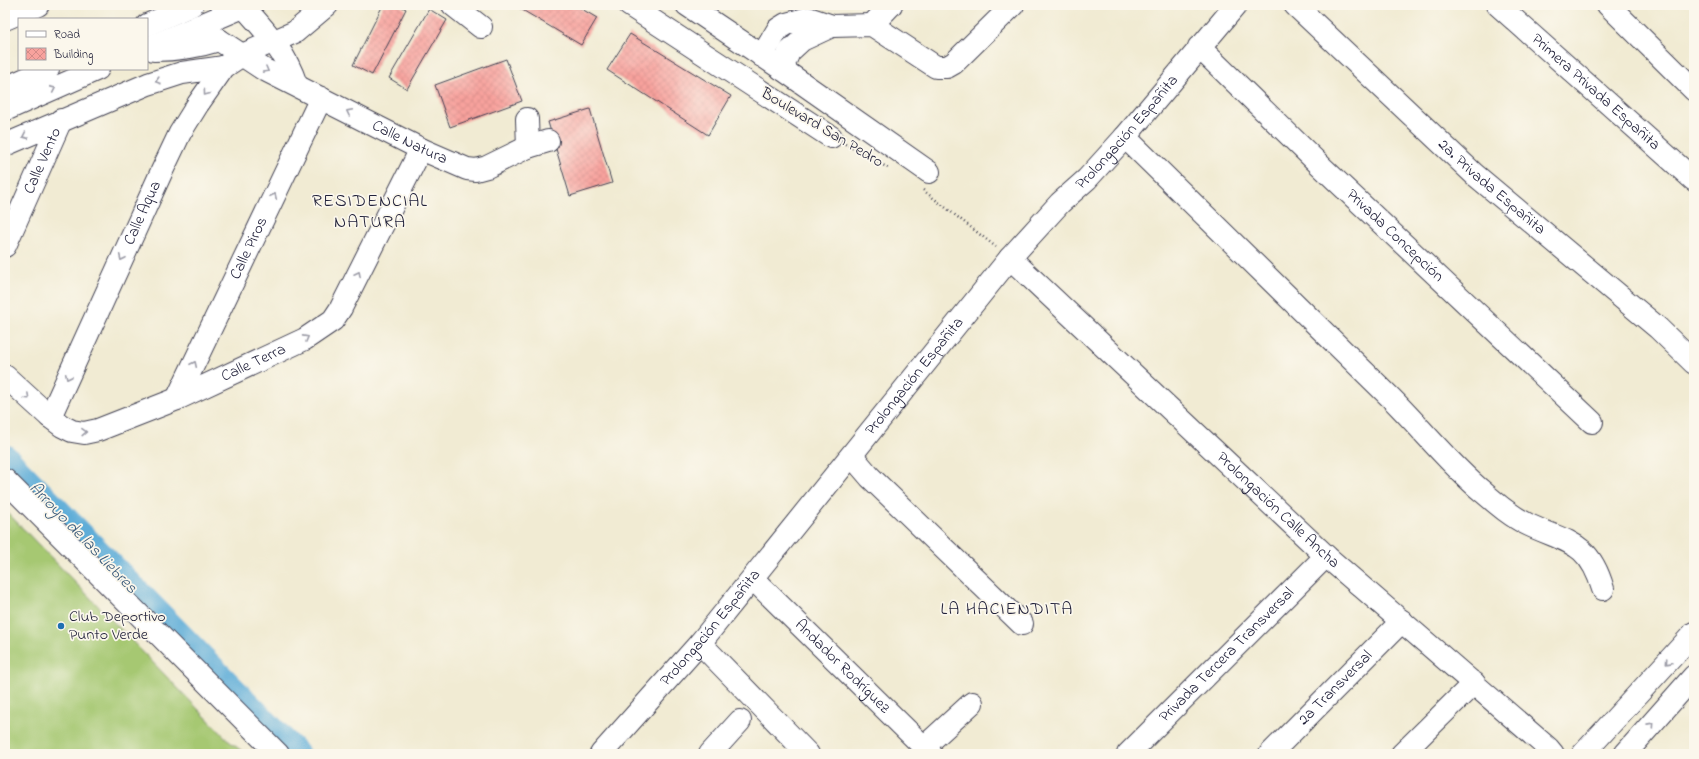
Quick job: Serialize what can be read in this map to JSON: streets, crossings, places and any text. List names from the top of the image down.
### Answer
{
  "streets": {
    "street": [
      "Primera Privada Españita",
      "Boulevard San Pedro",
      "Prolongación Españita",
      "Calle Natura",
      "Calle Vento",
      "2a. Privada Españita",
      "Calle Aqua",
      "Privada Concepción",
      "Calle Piros",
      "Calle Terra",
      "Prolongación Calle Ancha",
      "Privada Tercera Transversal",
      "Andador Rodríguez",
      "2a Transversal"
    ]
  },
  "crossings": [
    ["Prolongación Españita", "Privada Concepción"],
    ["Prolongación Españita", "Prolongación Calle Ancha"],
    ["Prolongación Españita", "Andador Rodríguez"],
    ["Calle Natura", "Calle Aqua"],
    ["Calle Natura", "Calle Piros"],
    ["Calle Natura", "Calle Terra"],
    ["Calle Aqua", "Calle Terra"],
    ["Calle Piros", "Calle Terra"],
    ["Prolongación Calle Ancha", "Privada Tercera Transversal"],
    ["Prolongación Calle Ancha", "2a Transversal"]
  ],
  "one_way": ["Calle Aqua", "Calle Piros", "Calle Terra"],
  "districts": ["RESIDENCIAL NATURA", "LA HACIENDITA"],
  "water": ["Arroyo de las Liebres"],
  "places": ["Club Deportivo Punto Verde"],
  "legend": ["Road", "Building"]
}
